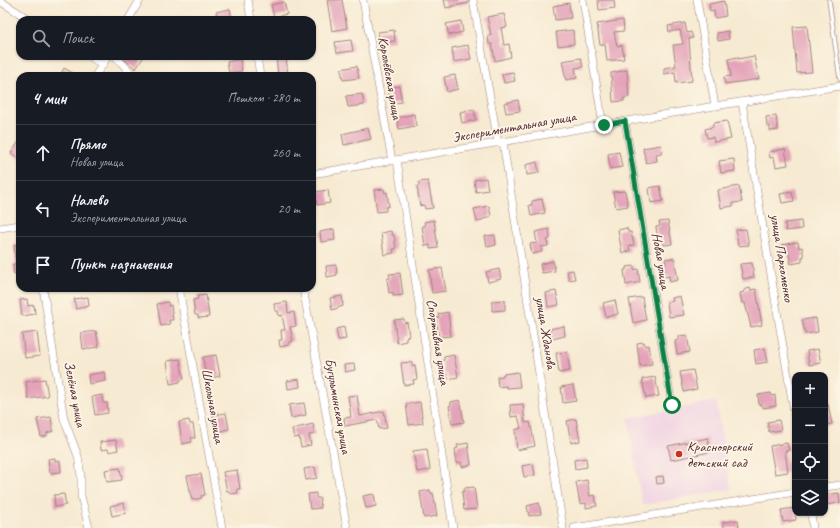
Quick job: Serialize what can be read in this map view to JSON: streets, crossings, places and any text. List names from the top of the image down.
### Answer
{
  "streets": {
    "street": [
      "Королёвская улица",
      "Экспериментальная улица",
      "улица Пархоменко",
      "Новая улица",
      "улица Жданова",
      "Спортивная улица",
      "Зелёная улица",
      "Школьная улица",
      "Бугульминская улица"
    ]
  },
  "crossings": [
    ["Королёвская улица", "Экспериментальная улица"],
    ["Королёвская улица", "Спортивная улица"],
    ["Экспериментальная улица", "улица Пархоменко"],
    ["Экспериментальная улица", "Новая улица"],
    ["Экспериментальная улица", "улица Жданова"],
    ["Экспериментальная улица", "Спортивная улица"]
  ],
  "places": ["Красноярский детский сад"],
  "page": {
    "search": "Поиск",
    "heading": ["4 мин", "Пешком · 280 m"],
    "list": [
      ["Прямо", "Новая улица", "260 m"],
      ["Налево", "Экспериментальная улица", "20 m"],
      "Пункт назначения"
    ],
    "map_buttons": ["+", "−"]
  }
}
